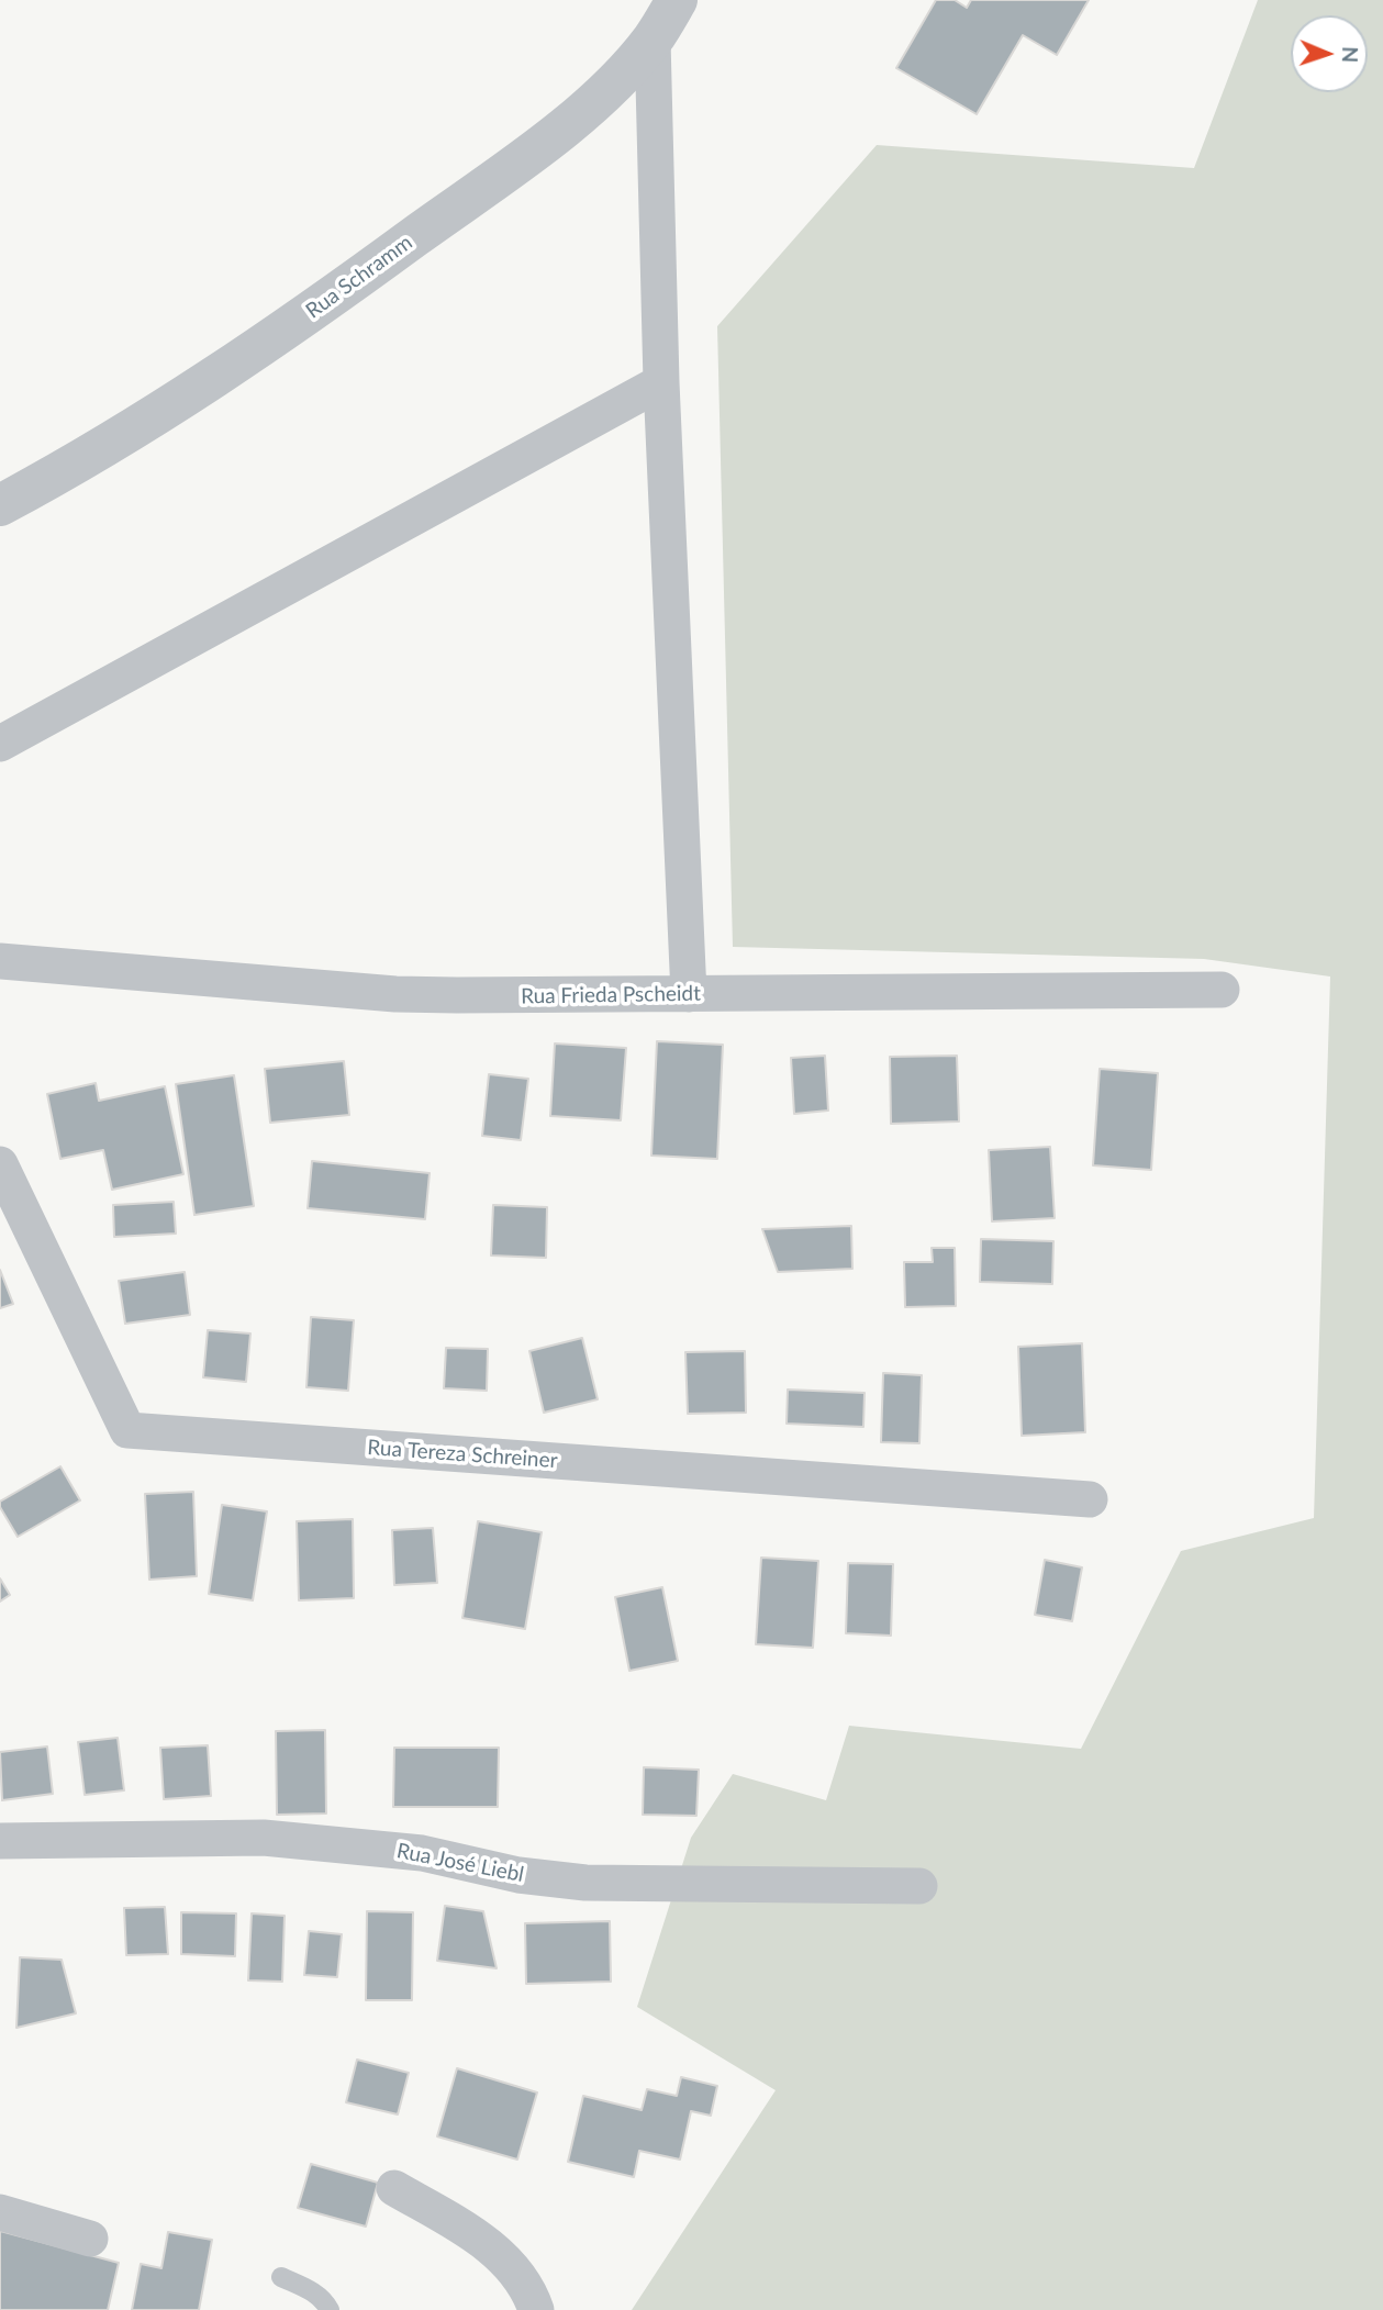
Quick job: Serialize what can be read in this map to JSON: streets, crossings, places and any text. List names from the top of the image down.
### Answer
{
  "streets": {
    "street": [
      "Rua Schramm",
      "Rua Frieda Pscheidt",
      "Rua Tereza Schreiner",
      "Rua José Liebl"
    ]
  },
  "north": "right"
}
